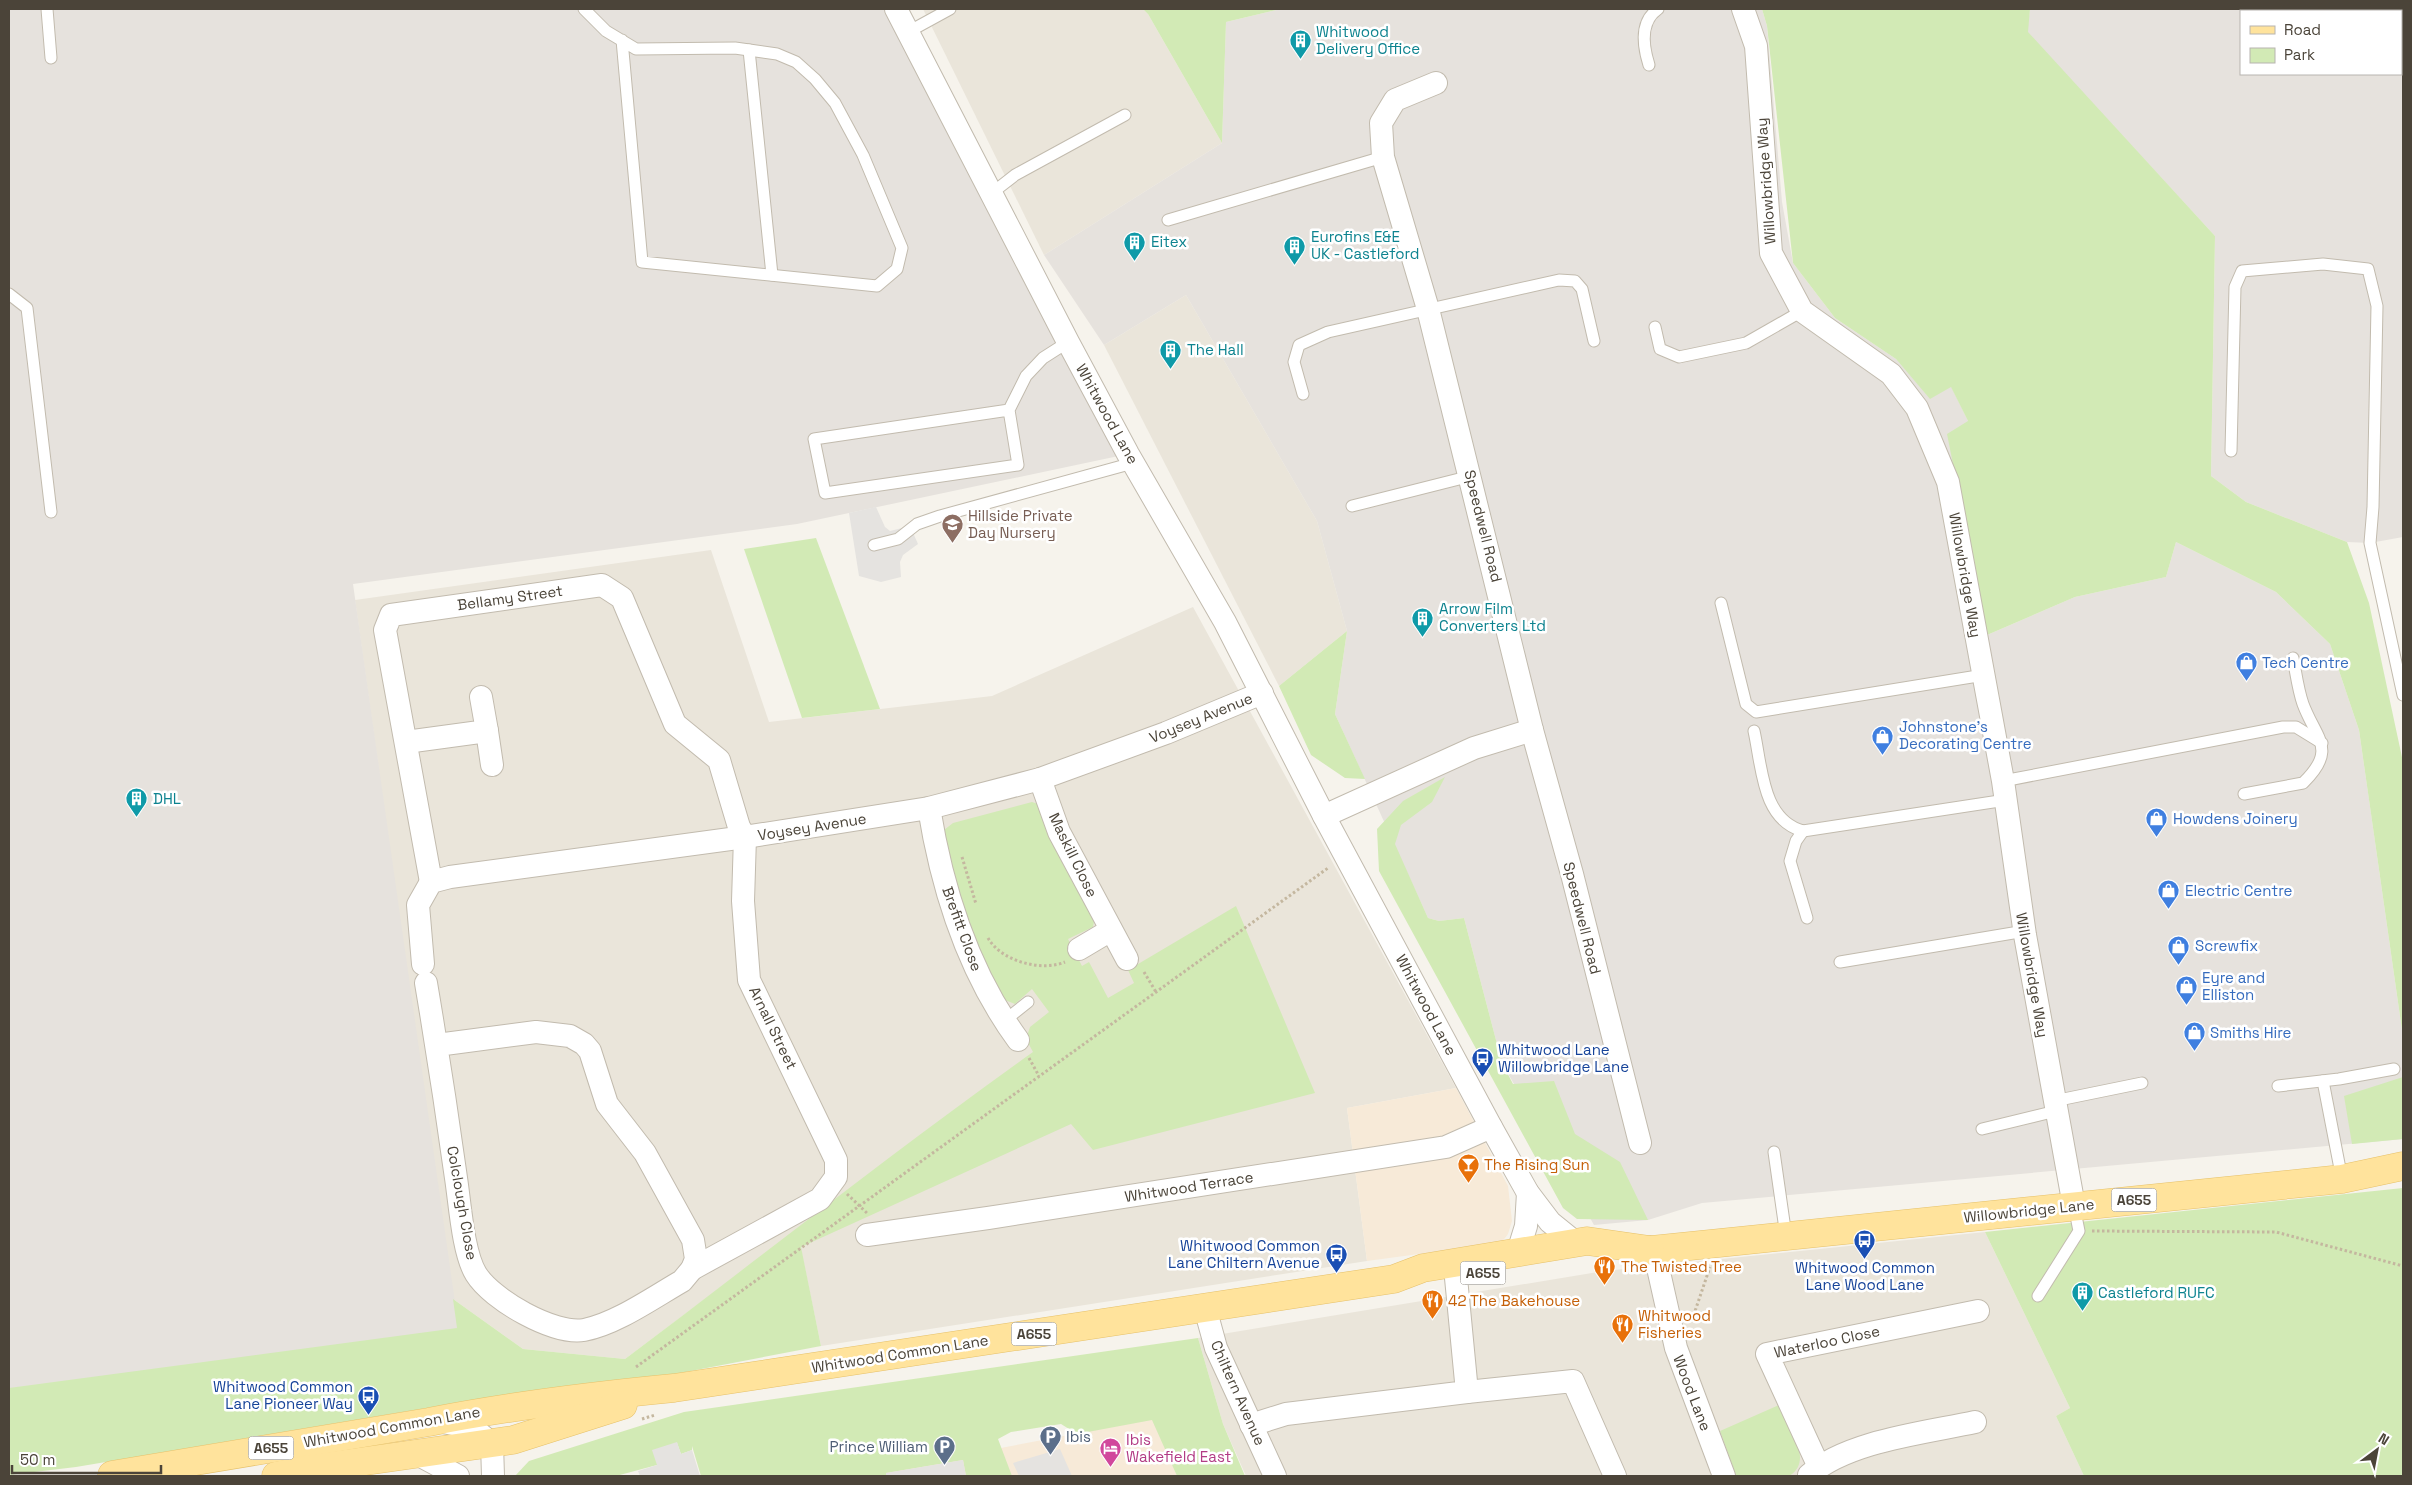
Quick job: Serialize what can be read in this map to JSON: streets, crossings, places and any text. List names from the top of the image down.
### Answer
{
  "streets": {
    "main road": ["A655", "Willowbridge Lane", "Whitwood Common Lane"],
    "street": [
      "Willowbridge Way",
      "Whitwood Lane",
      "Speedwell Road",
      "Bellamy Street",
      "Voysey Avenue",
      "Maskill Close",
      "Brefitt Close",
      "Arnall Street",
      "Whitwood Terrace",
      "Colclough Close",
      "Waterloo Close",
      "Chiltern Avenue",
      "Wood Lane"
    ]
  },
  "crossings": [
    ["Willowbridge Way", "Willowbridge Lane"],
    ["Whitwood Lane", "Voysey Avenue"],
    ["Whitwood Lane", "Whitwood Terrace"],
    ["Whitwood Lane", "Whitwood Common Lane"],
    ["Bellamy Street", "Voysey Avenue"],
    ["Bellamy Street", "Arnall Street"],
    ["Bellamy Street", "Colclough Close"],
    ["Voysey Avenue", "Maskill Close"],
    ["Voysey Avenue", "Brefitt Close"],
    ["Voysey Avenue", "Arnall Street"],
    ["Voysey Avenue", "Colclough Close"],
    ["Arnall Street", "Colclough Close"],
    ["Willowbridge Lane", "Whitwood Common Lane"],
    ["Whitwood Common Lane", "Chiltern Avenue"],
    ["Whitwood Common Lane", "Wood Lane"]
  ],
  "places": {
    "building": [
      "Whitwood Delivery Office",
      "Eitex",
      "Eurofins E&E UK - Castleford",
      "The Hall",
      "Arrow Film Converters Ltd",
      "DHL",
      "Castleford RUFC"
    ],
    "school or university": ["Hillside Private Day Nursery"],
    "shop": [
      "Tech Centre",
      "Johnstone's Decorating Centre",
      "Howdens Joinery",
      "Electric Centre",
      "Screwfix",
      "Eyre and Elliston",
      "Smiths Hire"
    ],
    "bus stop": [
      "Whitwood Lane Willowbridge Lane",
      "Whitwood Common Lane Wood Lane",
      "Whitwood Common Lane Chiltern Avenue",
      "Whitwood Common Lane Pioneer Way"
    ],
    "bar": ["The Rising Sun"],
    "restaurant": ["The Twisted Tree", "42 The Bakehouse", "Whitwood Fisheries"],
    "parking": ["Ibis", "Prince William"],
    "hotel": ["Ibis Wakefield East"]
  },
  "legend": ["Road", "Park"],
  "scale_bar": "50 m",
  "north": "top right"
}
